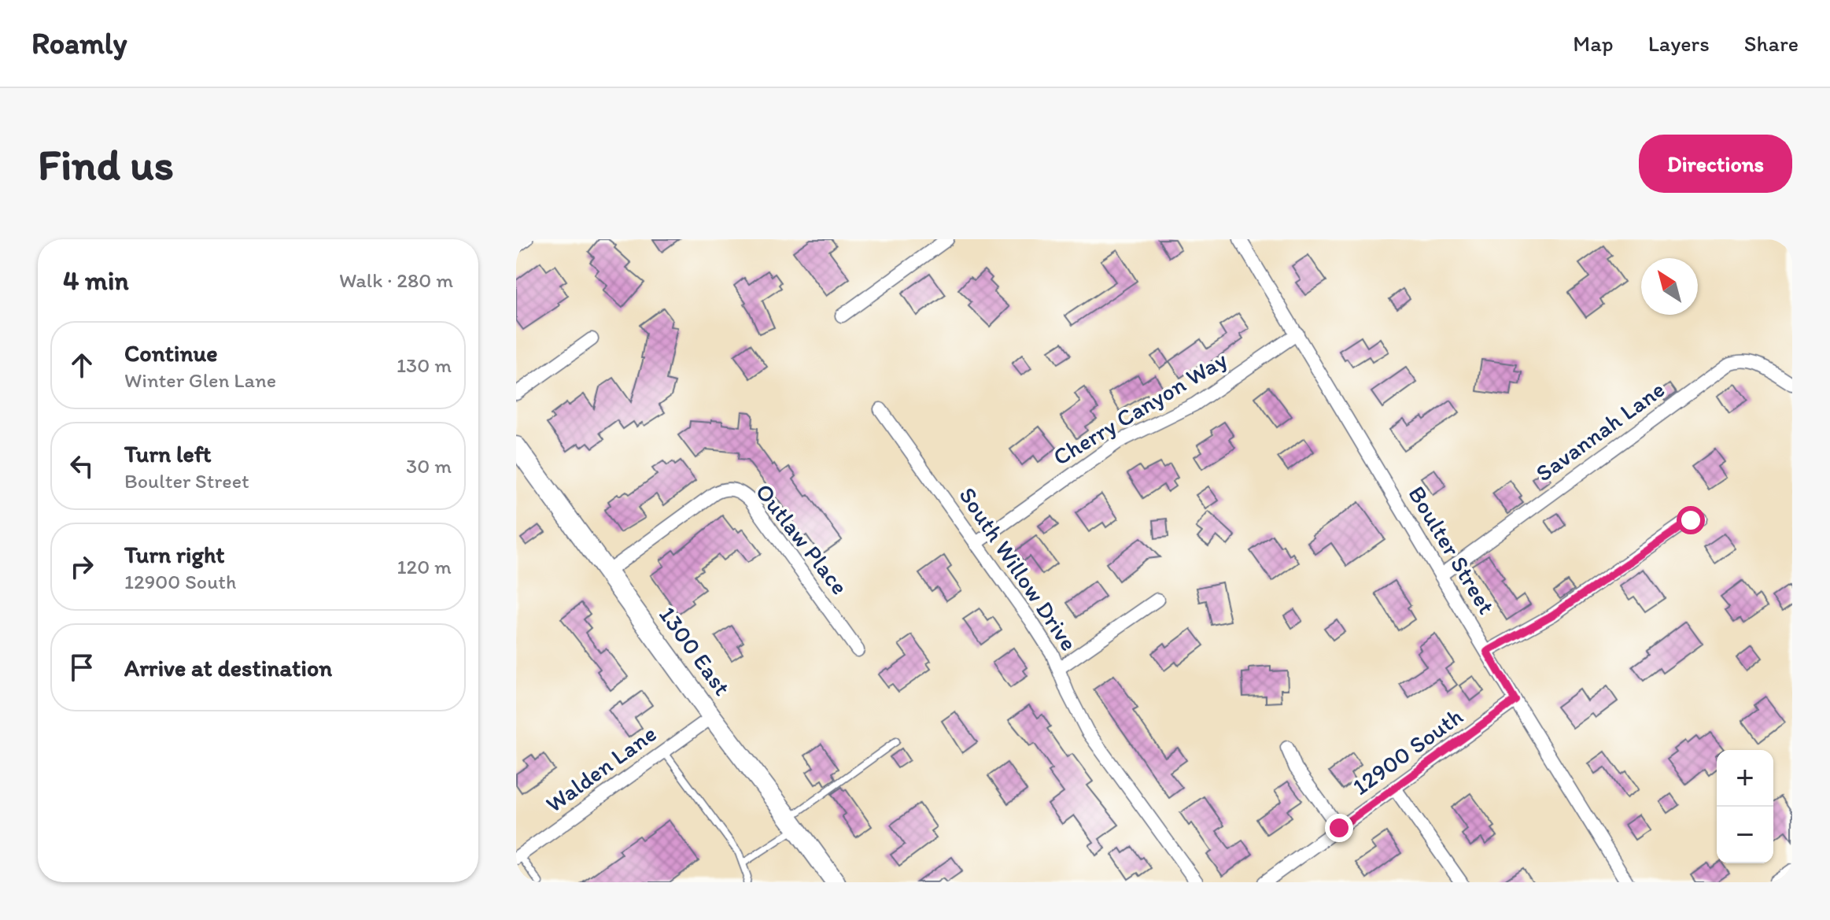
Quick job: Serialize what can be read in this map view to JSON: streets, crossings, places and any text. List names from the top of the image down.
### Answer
{
  "streets": {
    "main road": ["1300 East"],
    "street": [
      "Cherry Canyon Way",
      "Savannah Lane",
      "Outlaw Place",
      "Boulter Street",
      "South Willow Drive",
      "12900 South",
      "Walden Lane"
    ]
  },
  "crossings": [
    ["Cherry Canyon Way", "Boulter Street"],
    ["Cherry Canyon Way", "South Willow Drive"],
    ["Savannah Lane", "Boulter Street"],
    ["Outlaw Place", "1300 East"],
    ["Boulter Street", "12900 South"],
    ["1300 East", "Walden Lane"]
  ],
  "north": "top left",
  "page": {
    "header": "Roamly",
    "nav": ["Map", "Layers", "Share"],
    "buttons": "Directions",
    "title": "Find us",
    "heading": ["4 min", "Walk · 280 m"],
    "list": [
      ["Continue", "Winter Glen Lane", "130 m"],
      ["Turn left", "Boulter Street", "30 m"],
      ["Turn right", "12900 South", "120 m"],
      "Arrive at destination"
    ],
    "map_buttons": ["+", "−"]
  }
}
